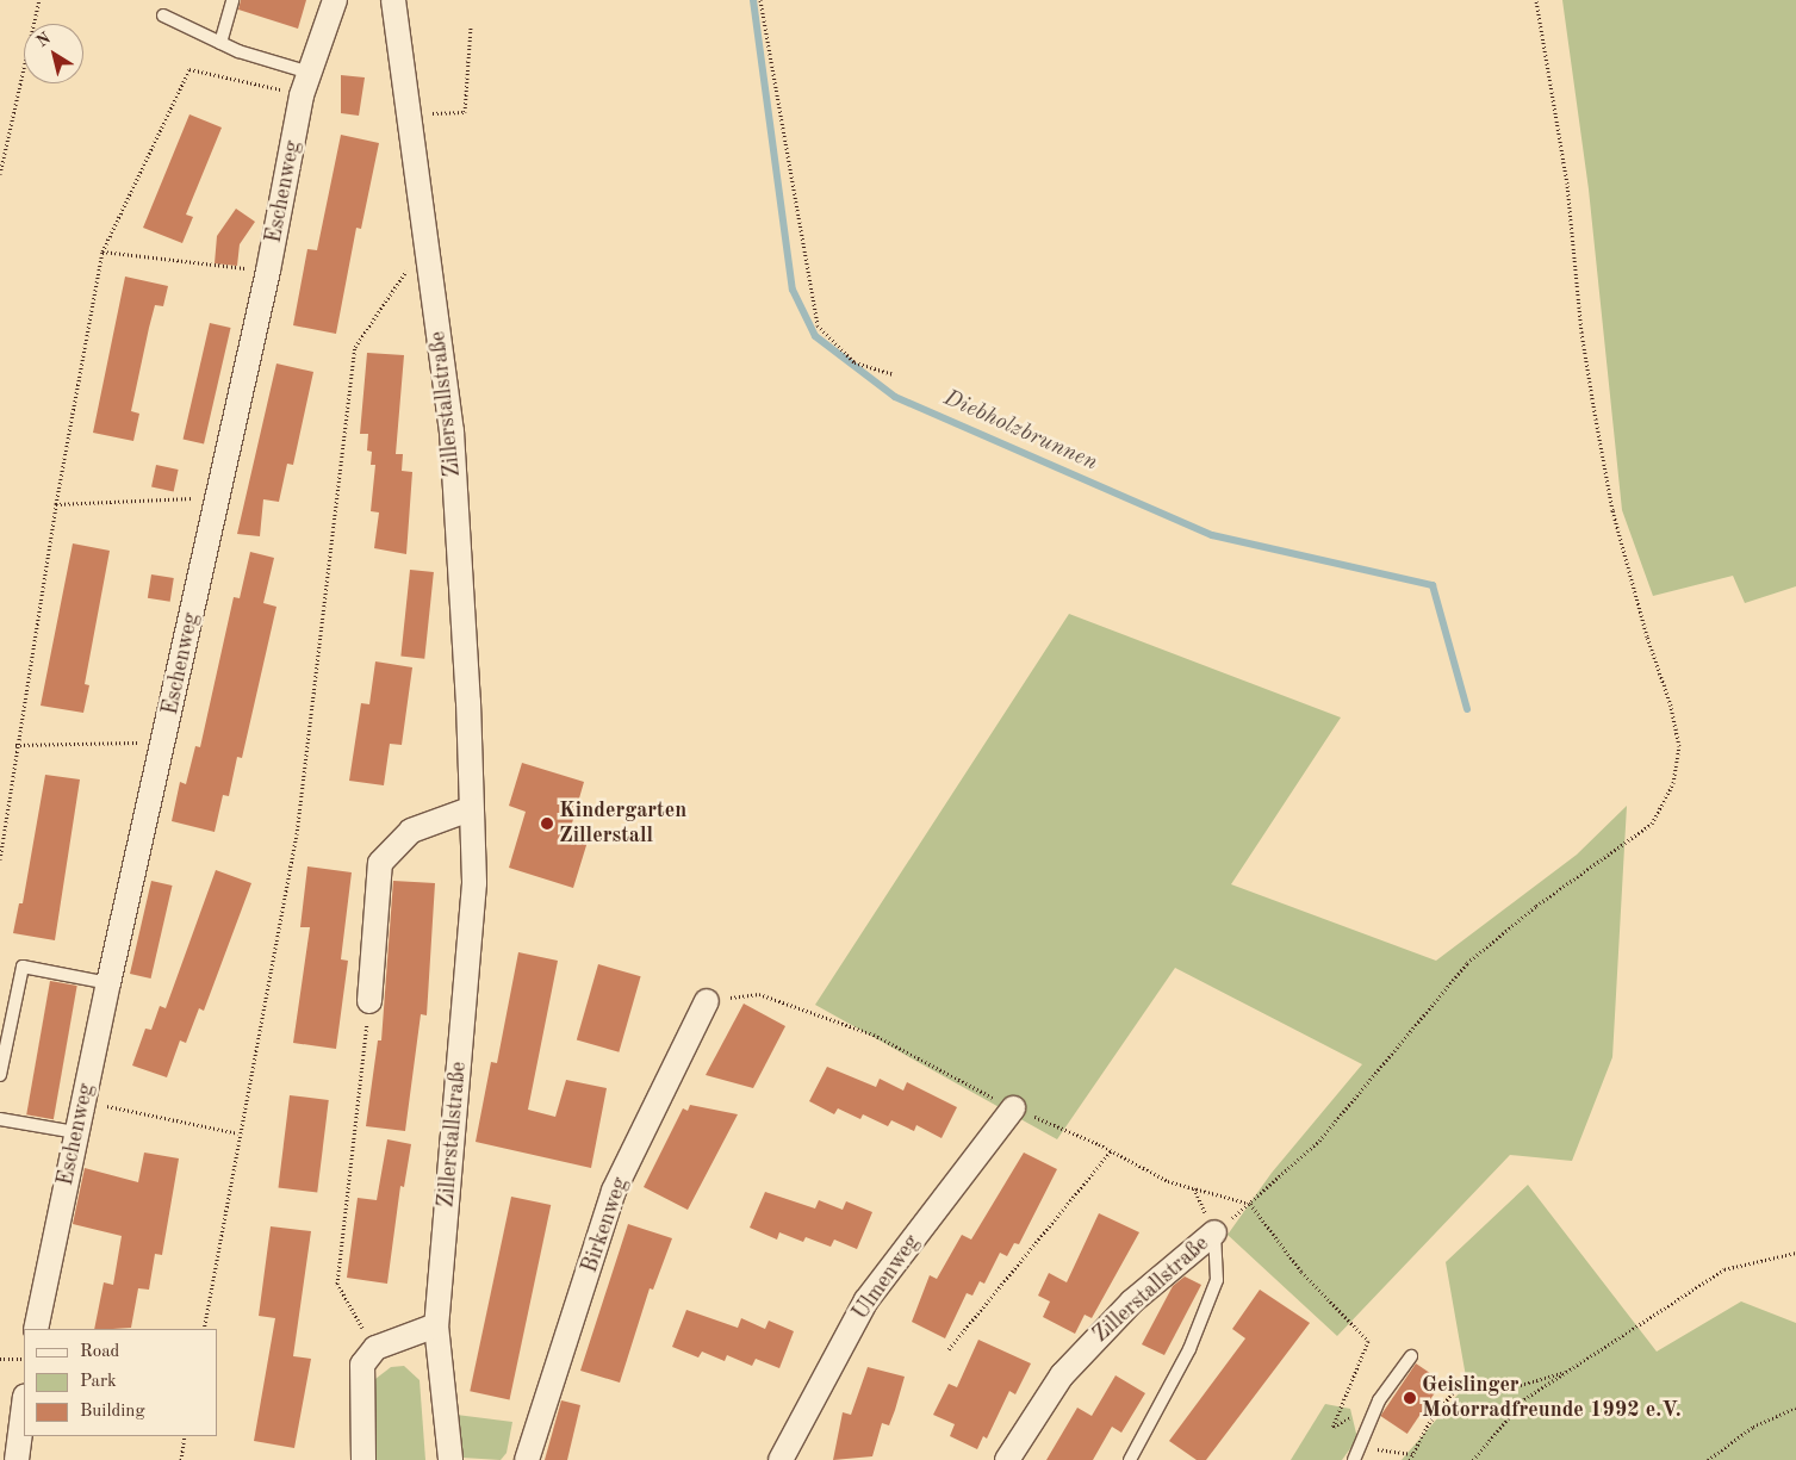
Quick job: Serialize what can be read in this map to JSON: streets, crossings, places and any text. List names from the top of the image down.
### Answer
{
  "streets": {
    "street": [
      "Eschenweg",
      "Zillerstallstraße",
      "Birkenweg",
      "Ulmenweg"
    ]
  },
  "water": ["Diebholzbrunnen"],
  "places": ["Kindergarten Zillerstall", "Geislinger Motorradfreunde 1992 e.V."],
  "legend": ["Road", "Park", "Building"],
  "north": "top left"
}
